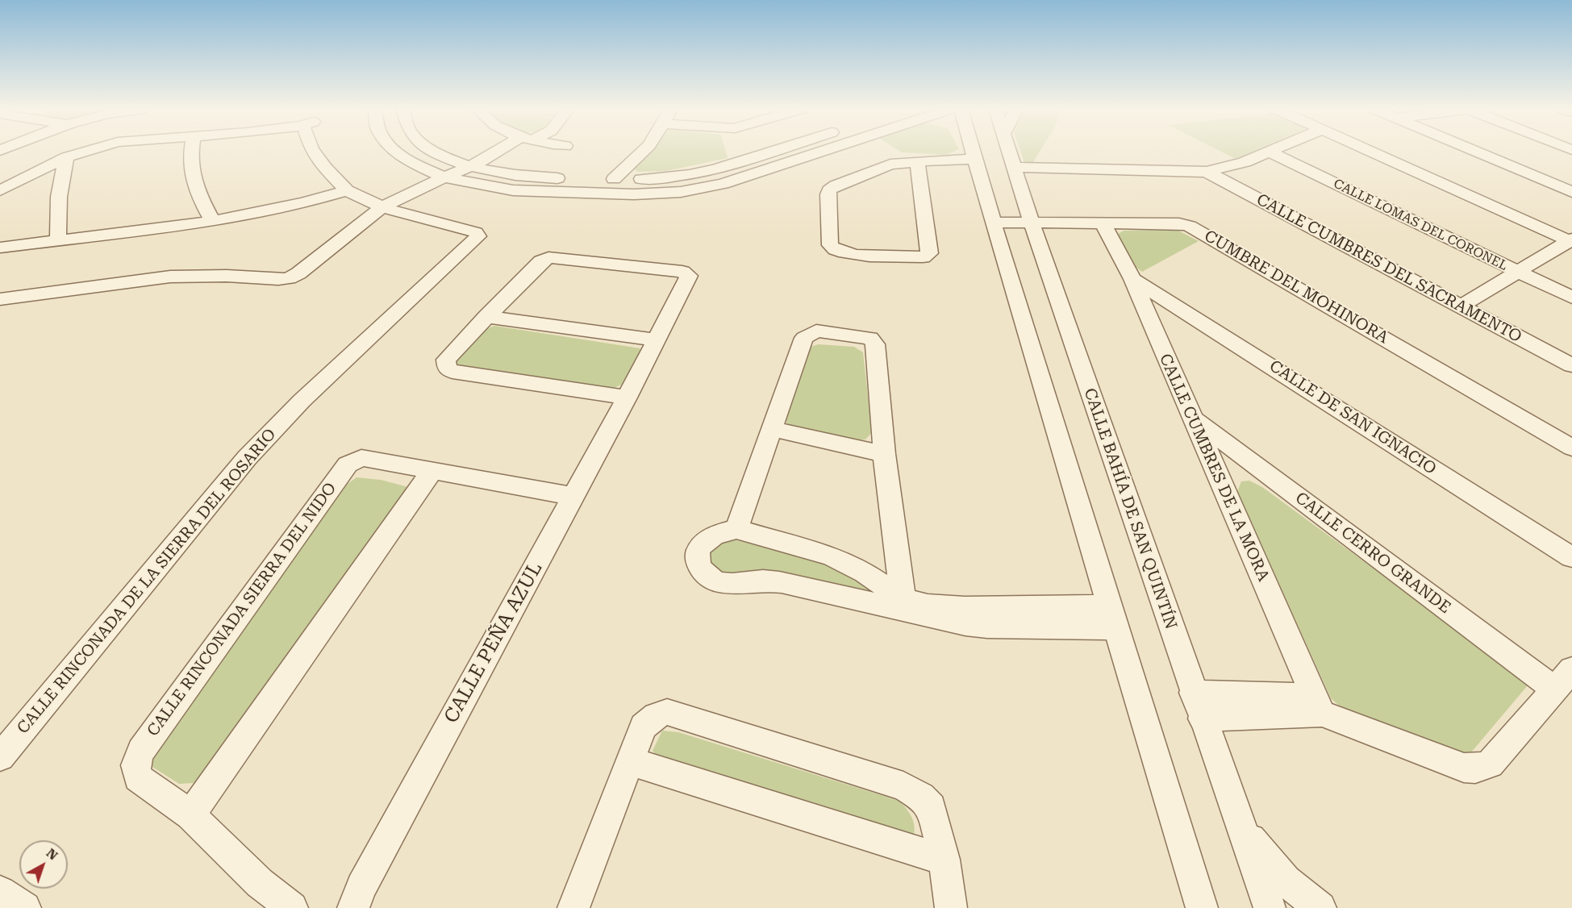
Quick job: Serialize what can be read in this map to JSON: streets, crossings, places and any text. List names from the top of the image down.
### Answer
{
  "streets": {
    "street": [
      "CALLE LOMAS DEL CORONEL",
      "CALLE CUMBRES DEL SACRAMENTO",
      "CUMBRE DEL MOHINORA",
      "CALLE DE SAN IGNACIO",
      "CALLE CUMBRES DE LA MORA",
      "CALLE BAHÍA DE SAN QUINTÍN",
      "CALLE CERRO GRANDE",
      "CALLE RINCONADA DE LA SIERRA DEL ROSARIO",
      "CALLE RINCONADA SIERRA DEL NIDO",
      "CALLE PEÑA AZUL"
    ]
  },
  "crossings": [
    ["CUMBRE DEL MOHINORA", "CALLE CUMBRES DE LA MORA"],
    ["CUMBRE DEL MOHINORA", "CALLE BAHÍA DE SAN QUINTÍN"],
    ["CALLE DE SAN IGNACIO", "CALLE CUMBRES DE LA MORA"],
    ["CALLE CUMBRES DE LA MORA", "CALLE CERRO GRANDE"],
    ["CALLE RINCONADA SIERRA DEL NIDO", "CALLE PEÑA AZUL"]
  ],
  "north": "top right"
}
